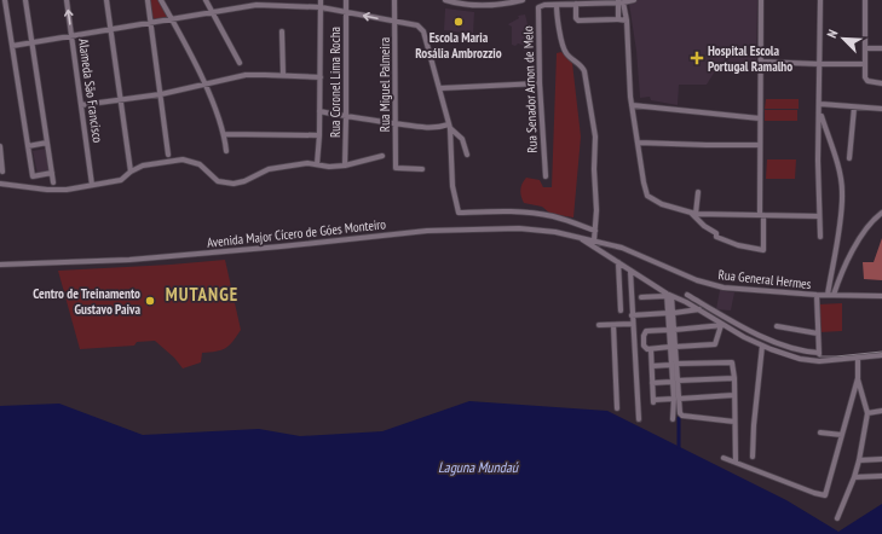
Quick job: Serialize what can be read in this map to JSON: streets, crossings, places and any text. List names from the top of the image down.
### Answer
{
  "streets": {
    "street": [
      "Rua Coronel Lima Rocha",
      "Rua Miguel Palmeira",
      "Rua Senador Arnon de Melo",
      "Alameda São Francisco",
      "Avenida Major Cícero de Góes Monteiro",
      "Rua General Hermes"
    ]
  },
  "crossings": [
    ["Avenida Major Cícero de Góes Monteiro", "Rua General Hermes"]
  ],
  "districts": ["MUTANGE"],
  "water": ["Laguna Mundaú"],
  "places": {
    "other": ["Escola Maria Rosália Ambrozzio", "Centro de Treinamento Gustavo Paiva"],
    "health": ["Hospital Escola Portugal Ramalho"]
  },
  "north": "top left"
}
